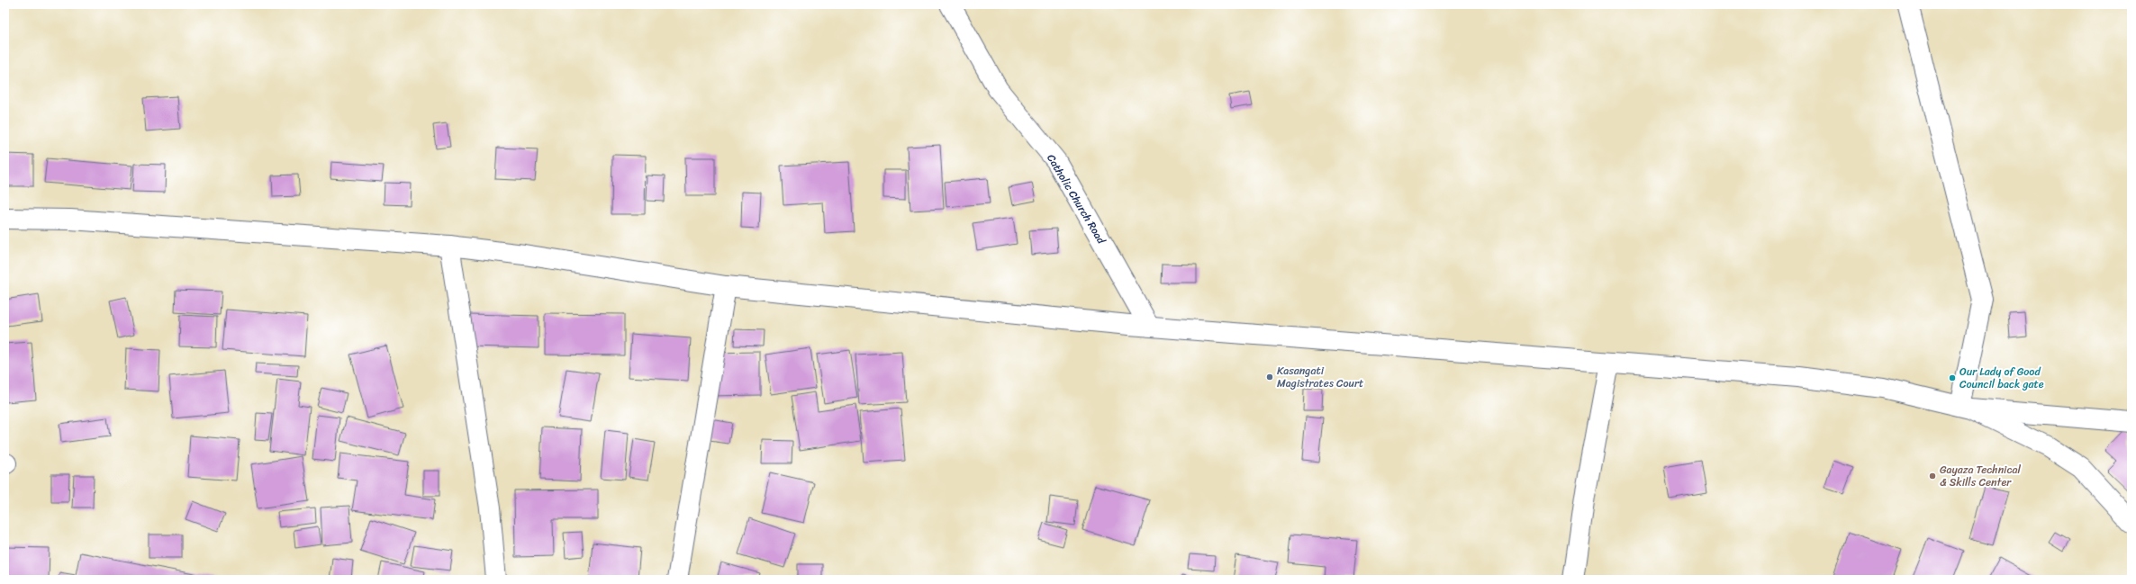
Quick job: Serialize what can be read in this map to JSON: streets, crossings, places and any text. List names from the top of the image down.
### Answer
{
  "streets": {
    "street": ["Catholic Church Road"]
  },
  "places": ["Kasangati Magistrates Court", "Our Lady of Good Council back gate", "Gayaza Technical & Skills Center"]
}
